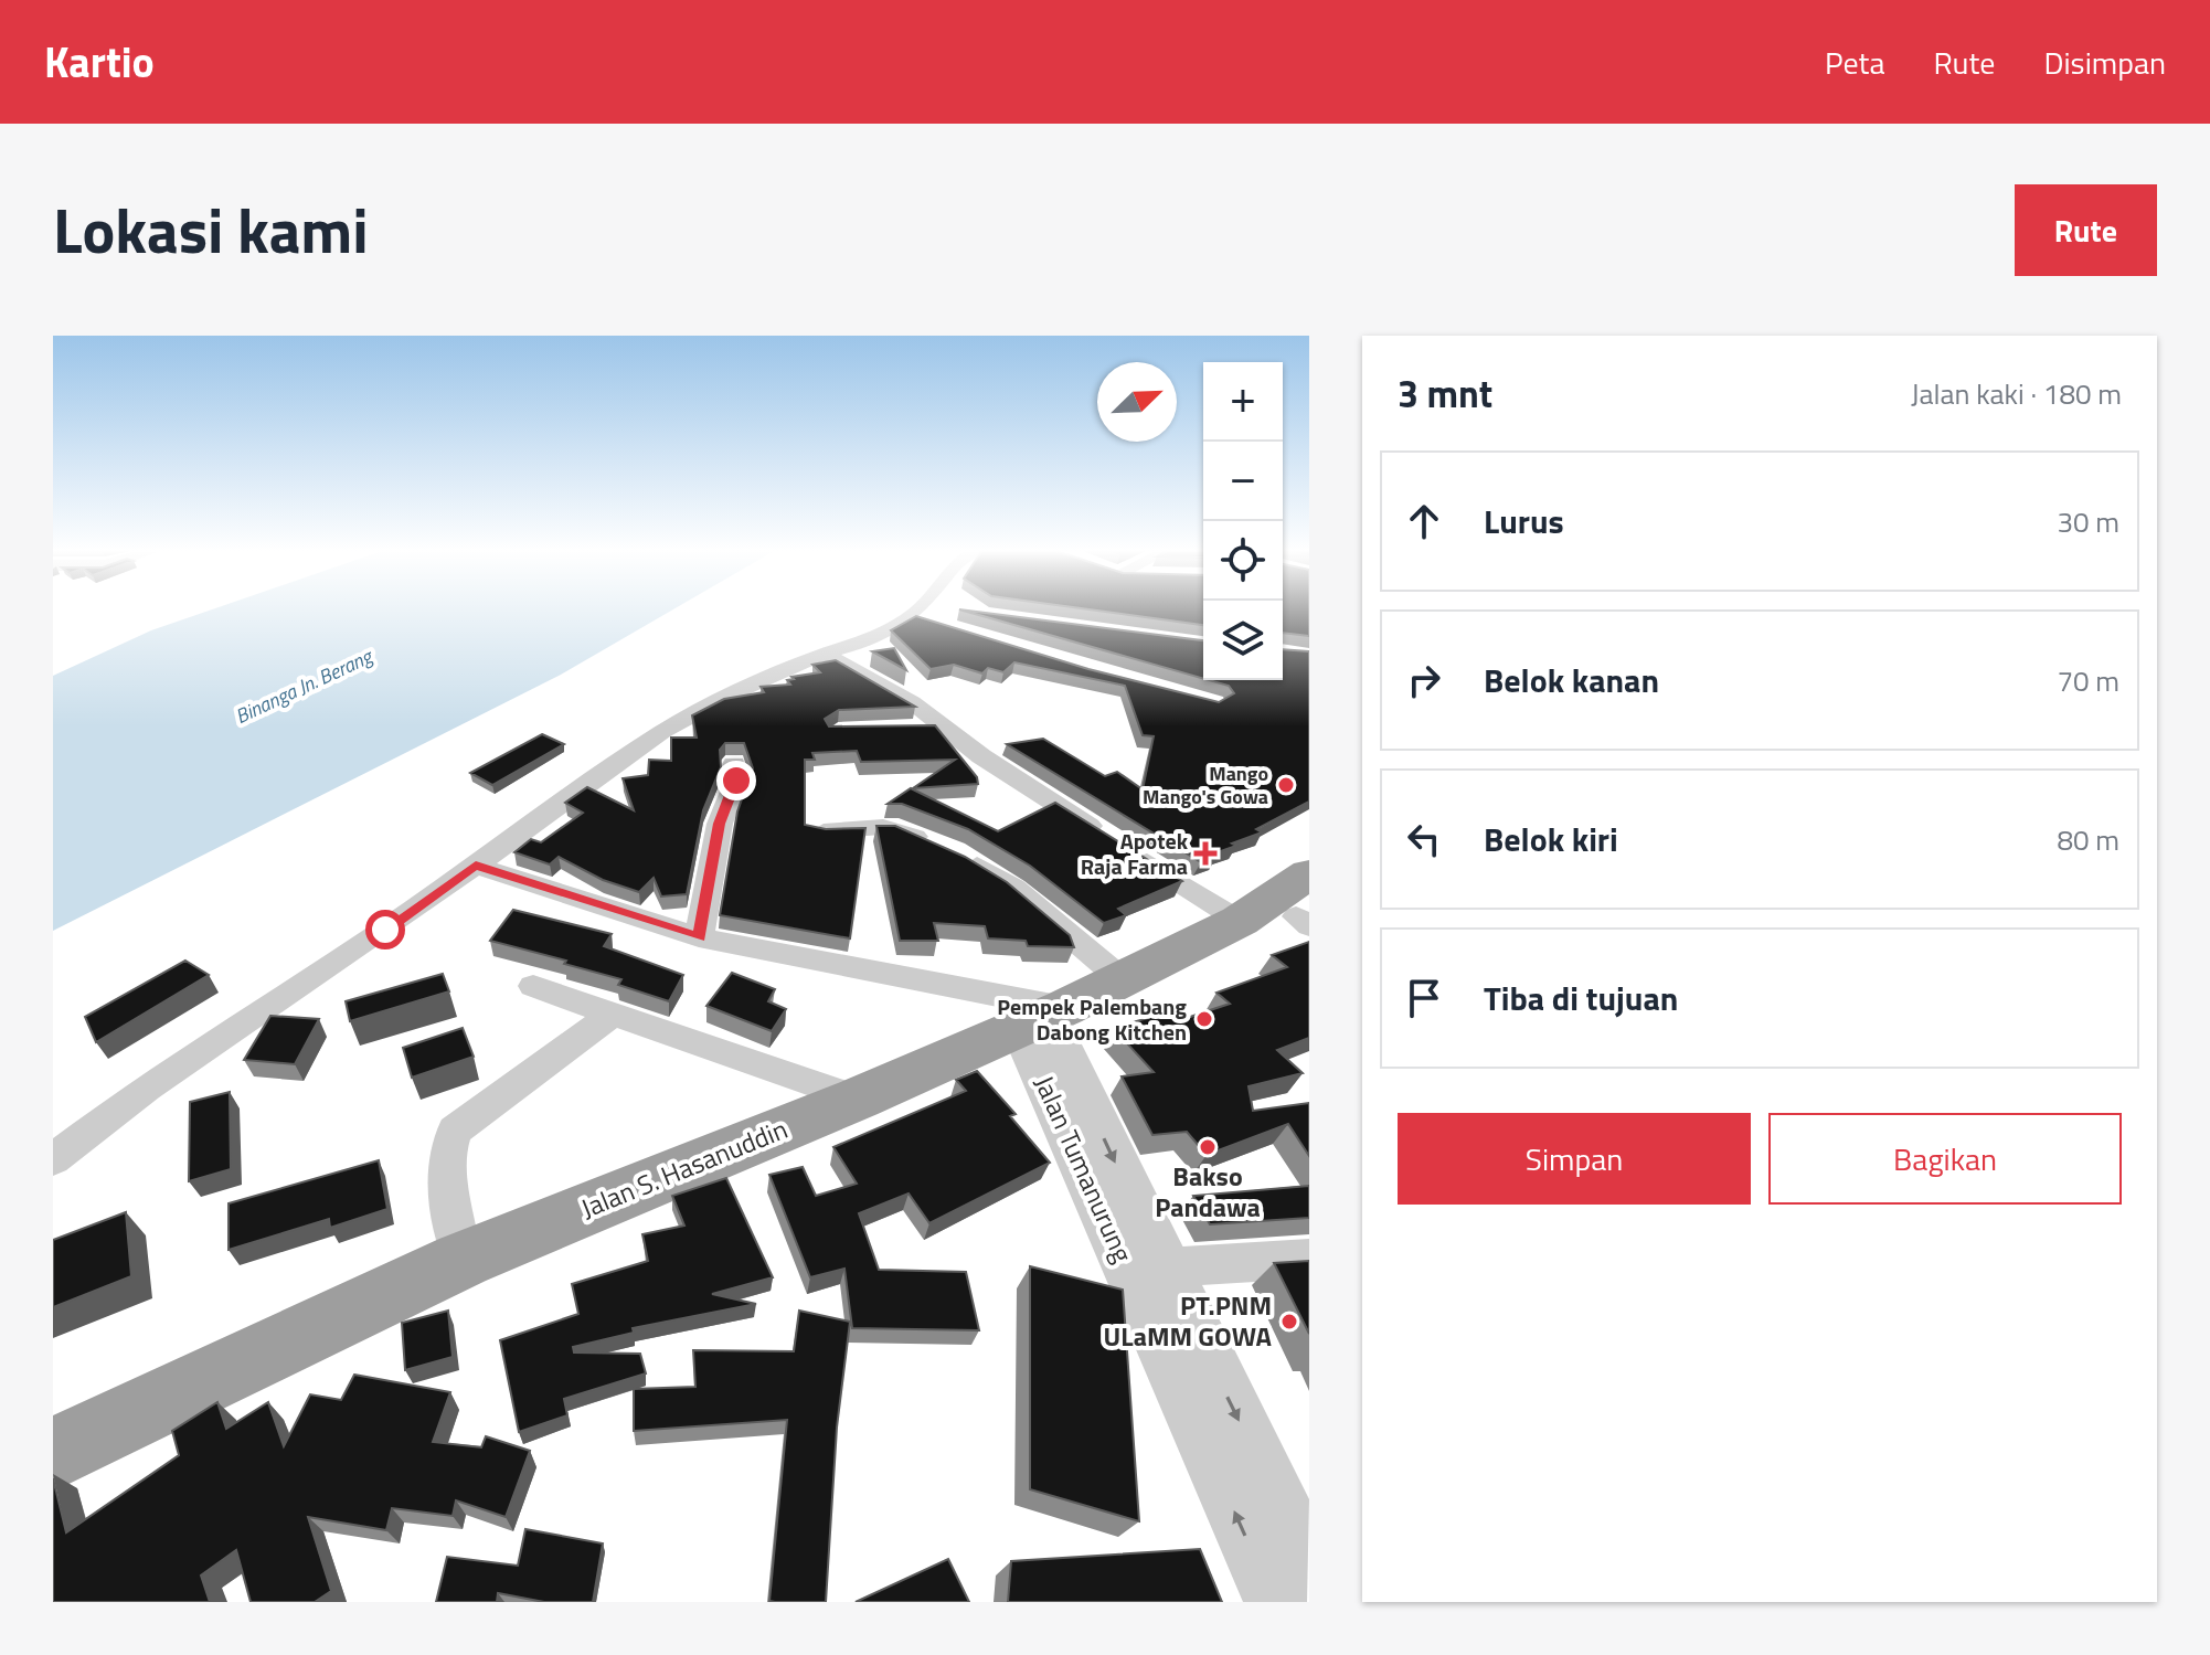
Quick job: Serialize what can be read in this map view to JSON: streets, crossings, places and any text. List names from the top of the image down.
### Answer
{
  "streets": {
    "highway": ["Jalan S. Hasanuddin"],
    "street": ["Jalan Tumanurung"]
  },
  "crossings": [
    ["Jalan S. Hasanuddin", "Jalan Tumanurung"]
  ],
  "water": ["Binanga Jn. Berang"],
  "places": {
    "other": [
      "Mango Mango's Gowa",
      "Pempek Palembang Dabong Kitchen",
      "Bakso Pandawa",
      "PT.PNM ULaMM GOWA"
    ],
    "health": ["Apotek Raja Farma"]
  },
  "north": "top right",
  "page": {
    "header": "Kartio",
    "nav": ["Peta", "Rute", "Disimpan"],
    "title": "Lokasi kami",
    "buttons": [
      "Rute",
      ["Simpan", "Bagikan"]
    ],
    "heading": ["3 mnt", "Jalan kaki · 180 m"],
    "map_buttons": ["+", "−"],
    "list": [
      ["Lurus", "30 m"],
      ["Belok kanan", "70 m"],
      ["Belok kiri", "80 m"],
      "Tiba di tujuan"
    ]
  }
}
